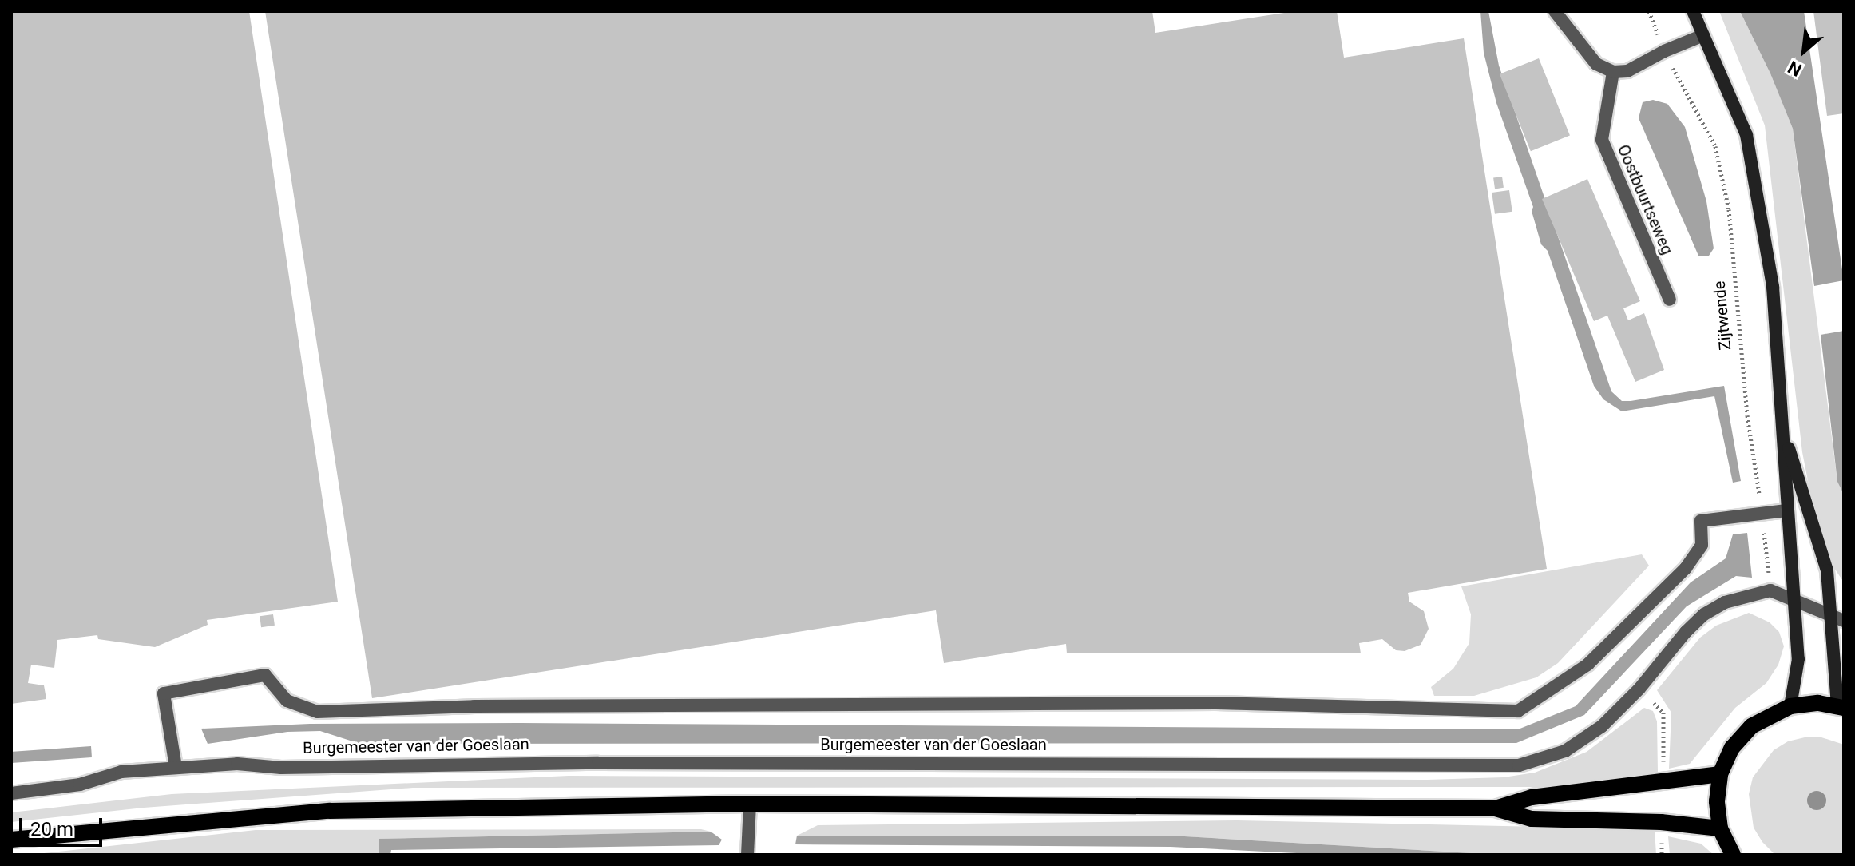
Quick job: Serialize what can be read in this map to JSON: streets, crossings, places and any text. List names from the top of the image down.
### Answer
{
  "streets": {
    "street": ["Oostbuurtseweg", "Burgemeester van der Goeslaan"],
    "path": ["Zijtwende"]
  },
  "crossings": [
    ["Zijtwende", "Burgemeester van der Goeslaan"]
  ],
  "scale_bar": "20 m",
  "north": "bottom left"
}
